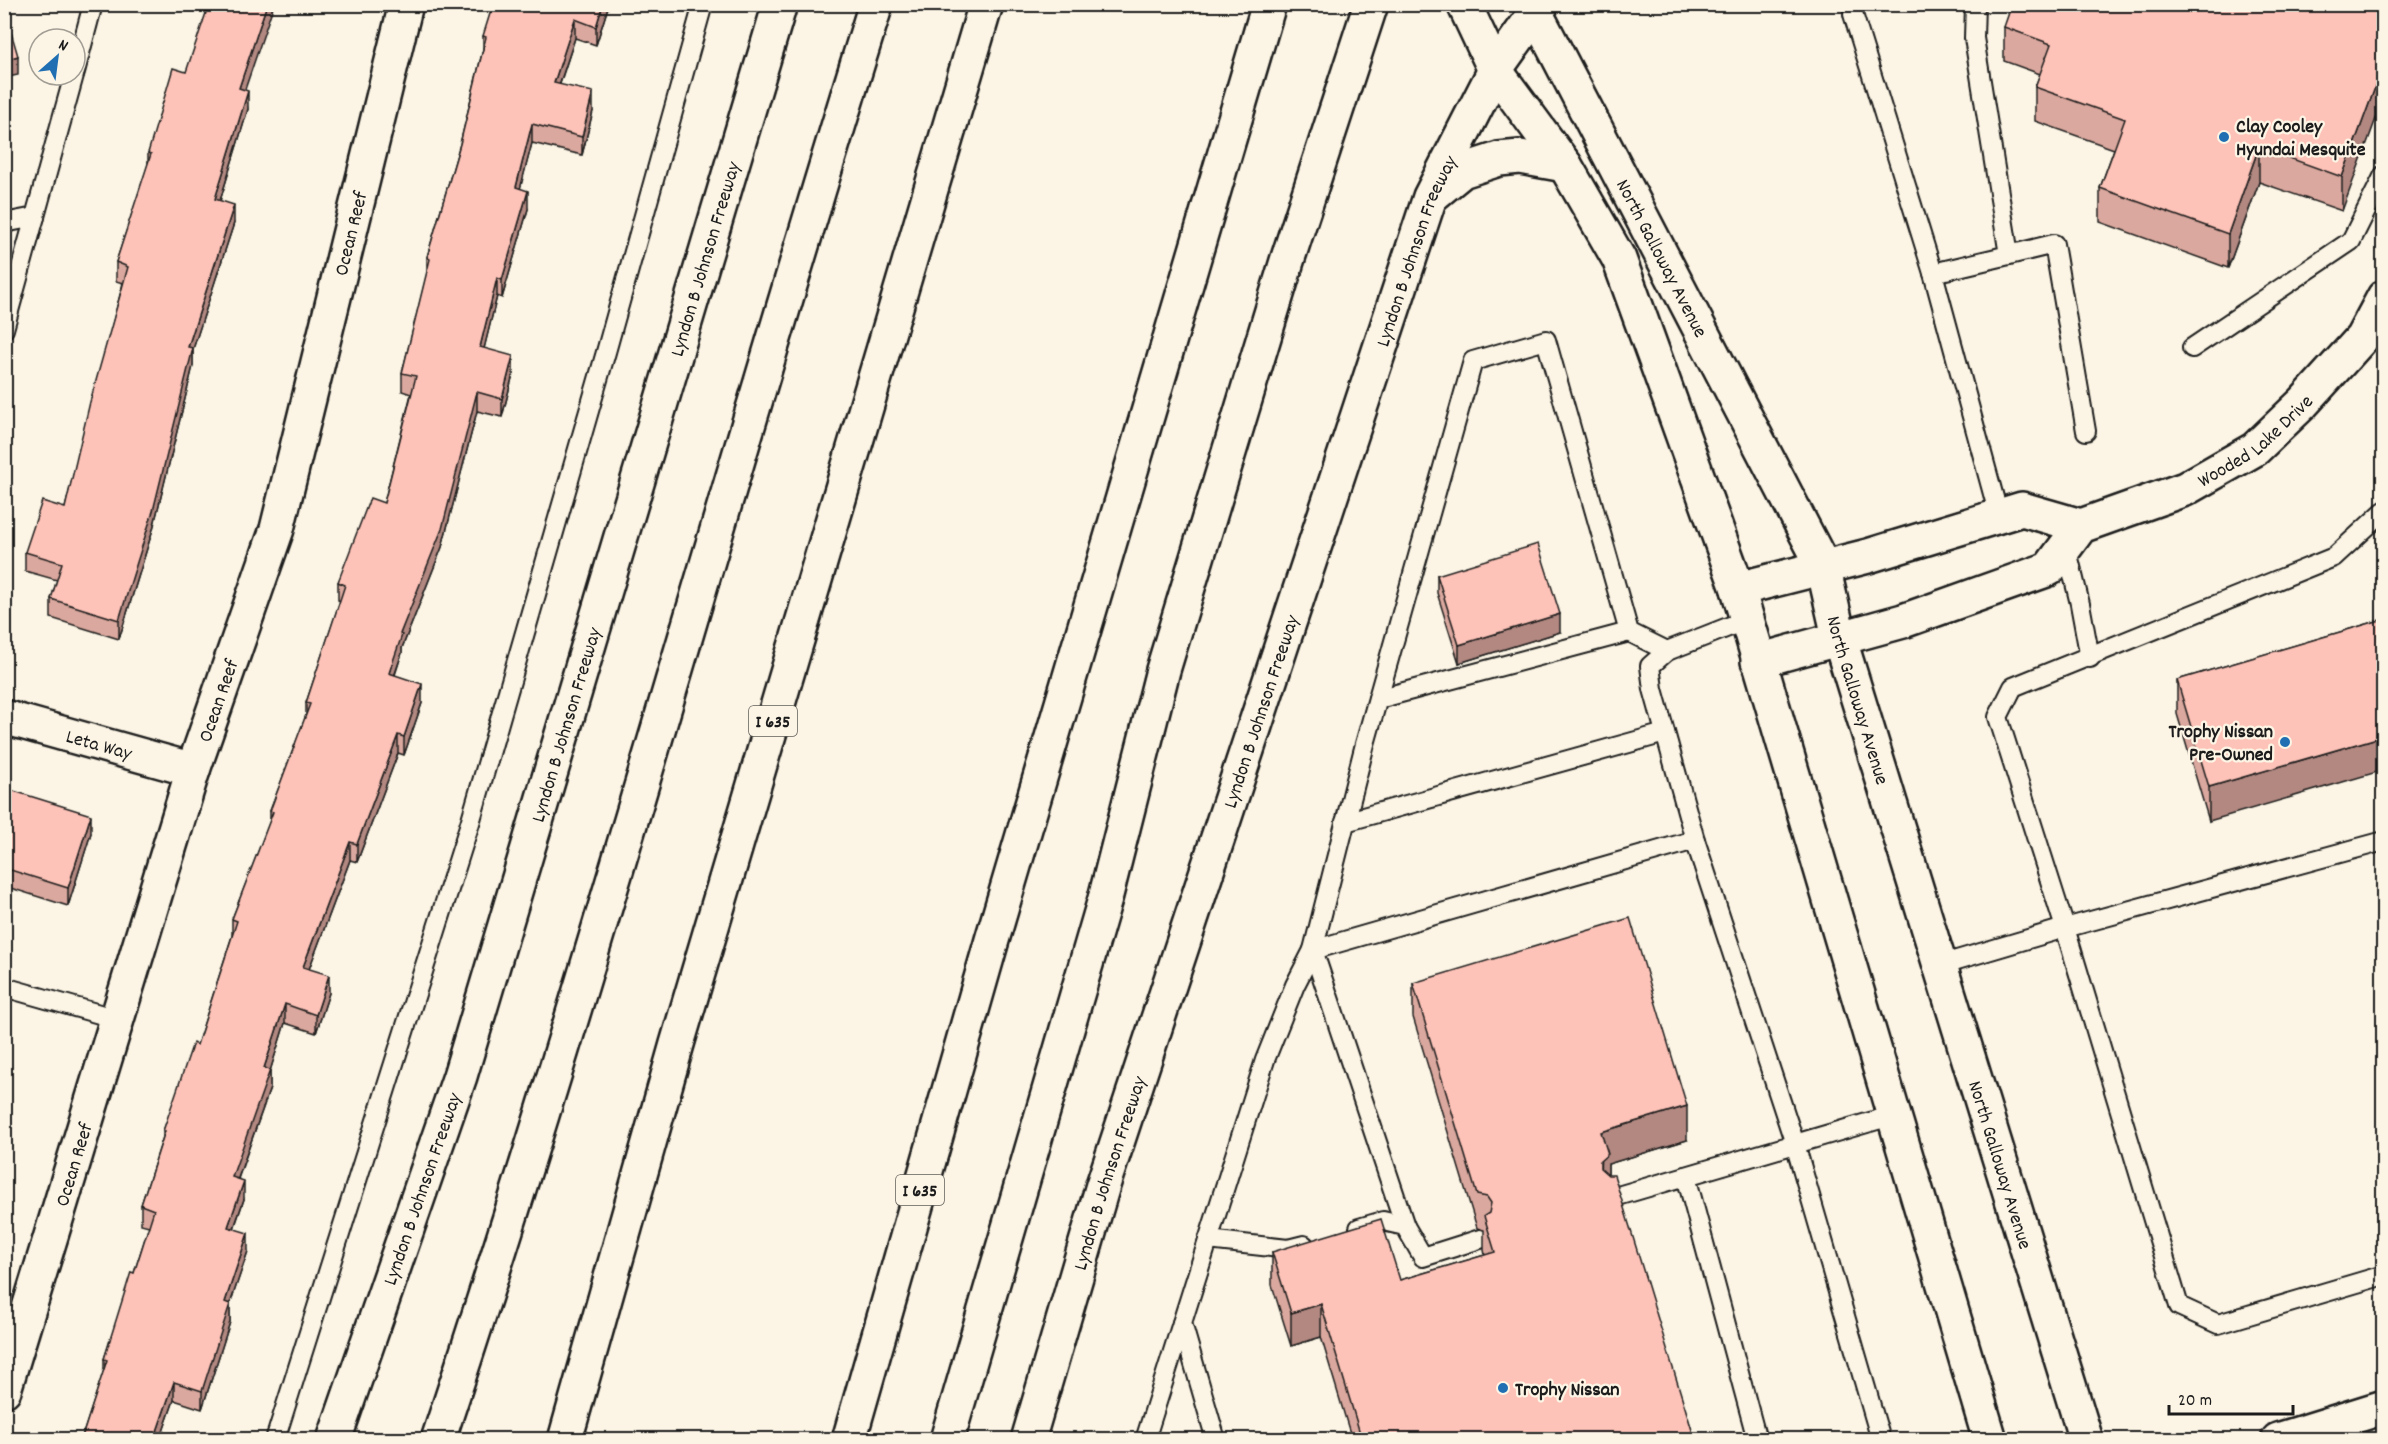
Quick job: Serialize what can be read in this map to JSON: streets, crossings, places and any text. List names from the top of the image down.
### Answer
{
  "streets": {
    "main road": [
      "Ocean Reef",
      "Lyndon B Johnson Freeway",
      "North Galloway Avenue",
      "Wooded Lake Drive",
      "I 635",
      "Leta Way"
    ]
  },
  "crossings": [
    ["Ocean Reef", "Leta Way"],
    ["Lyndon B Johnson Freeway", "North Galloway Avenue"]
  ],
  "places": ["Clay Cooley Hyundai Mesquite", "Trophy Nissan Pre-Owned", "Trophy Nissan"],
  "scale_bar": "20 m",
  "north": "top right"
}
